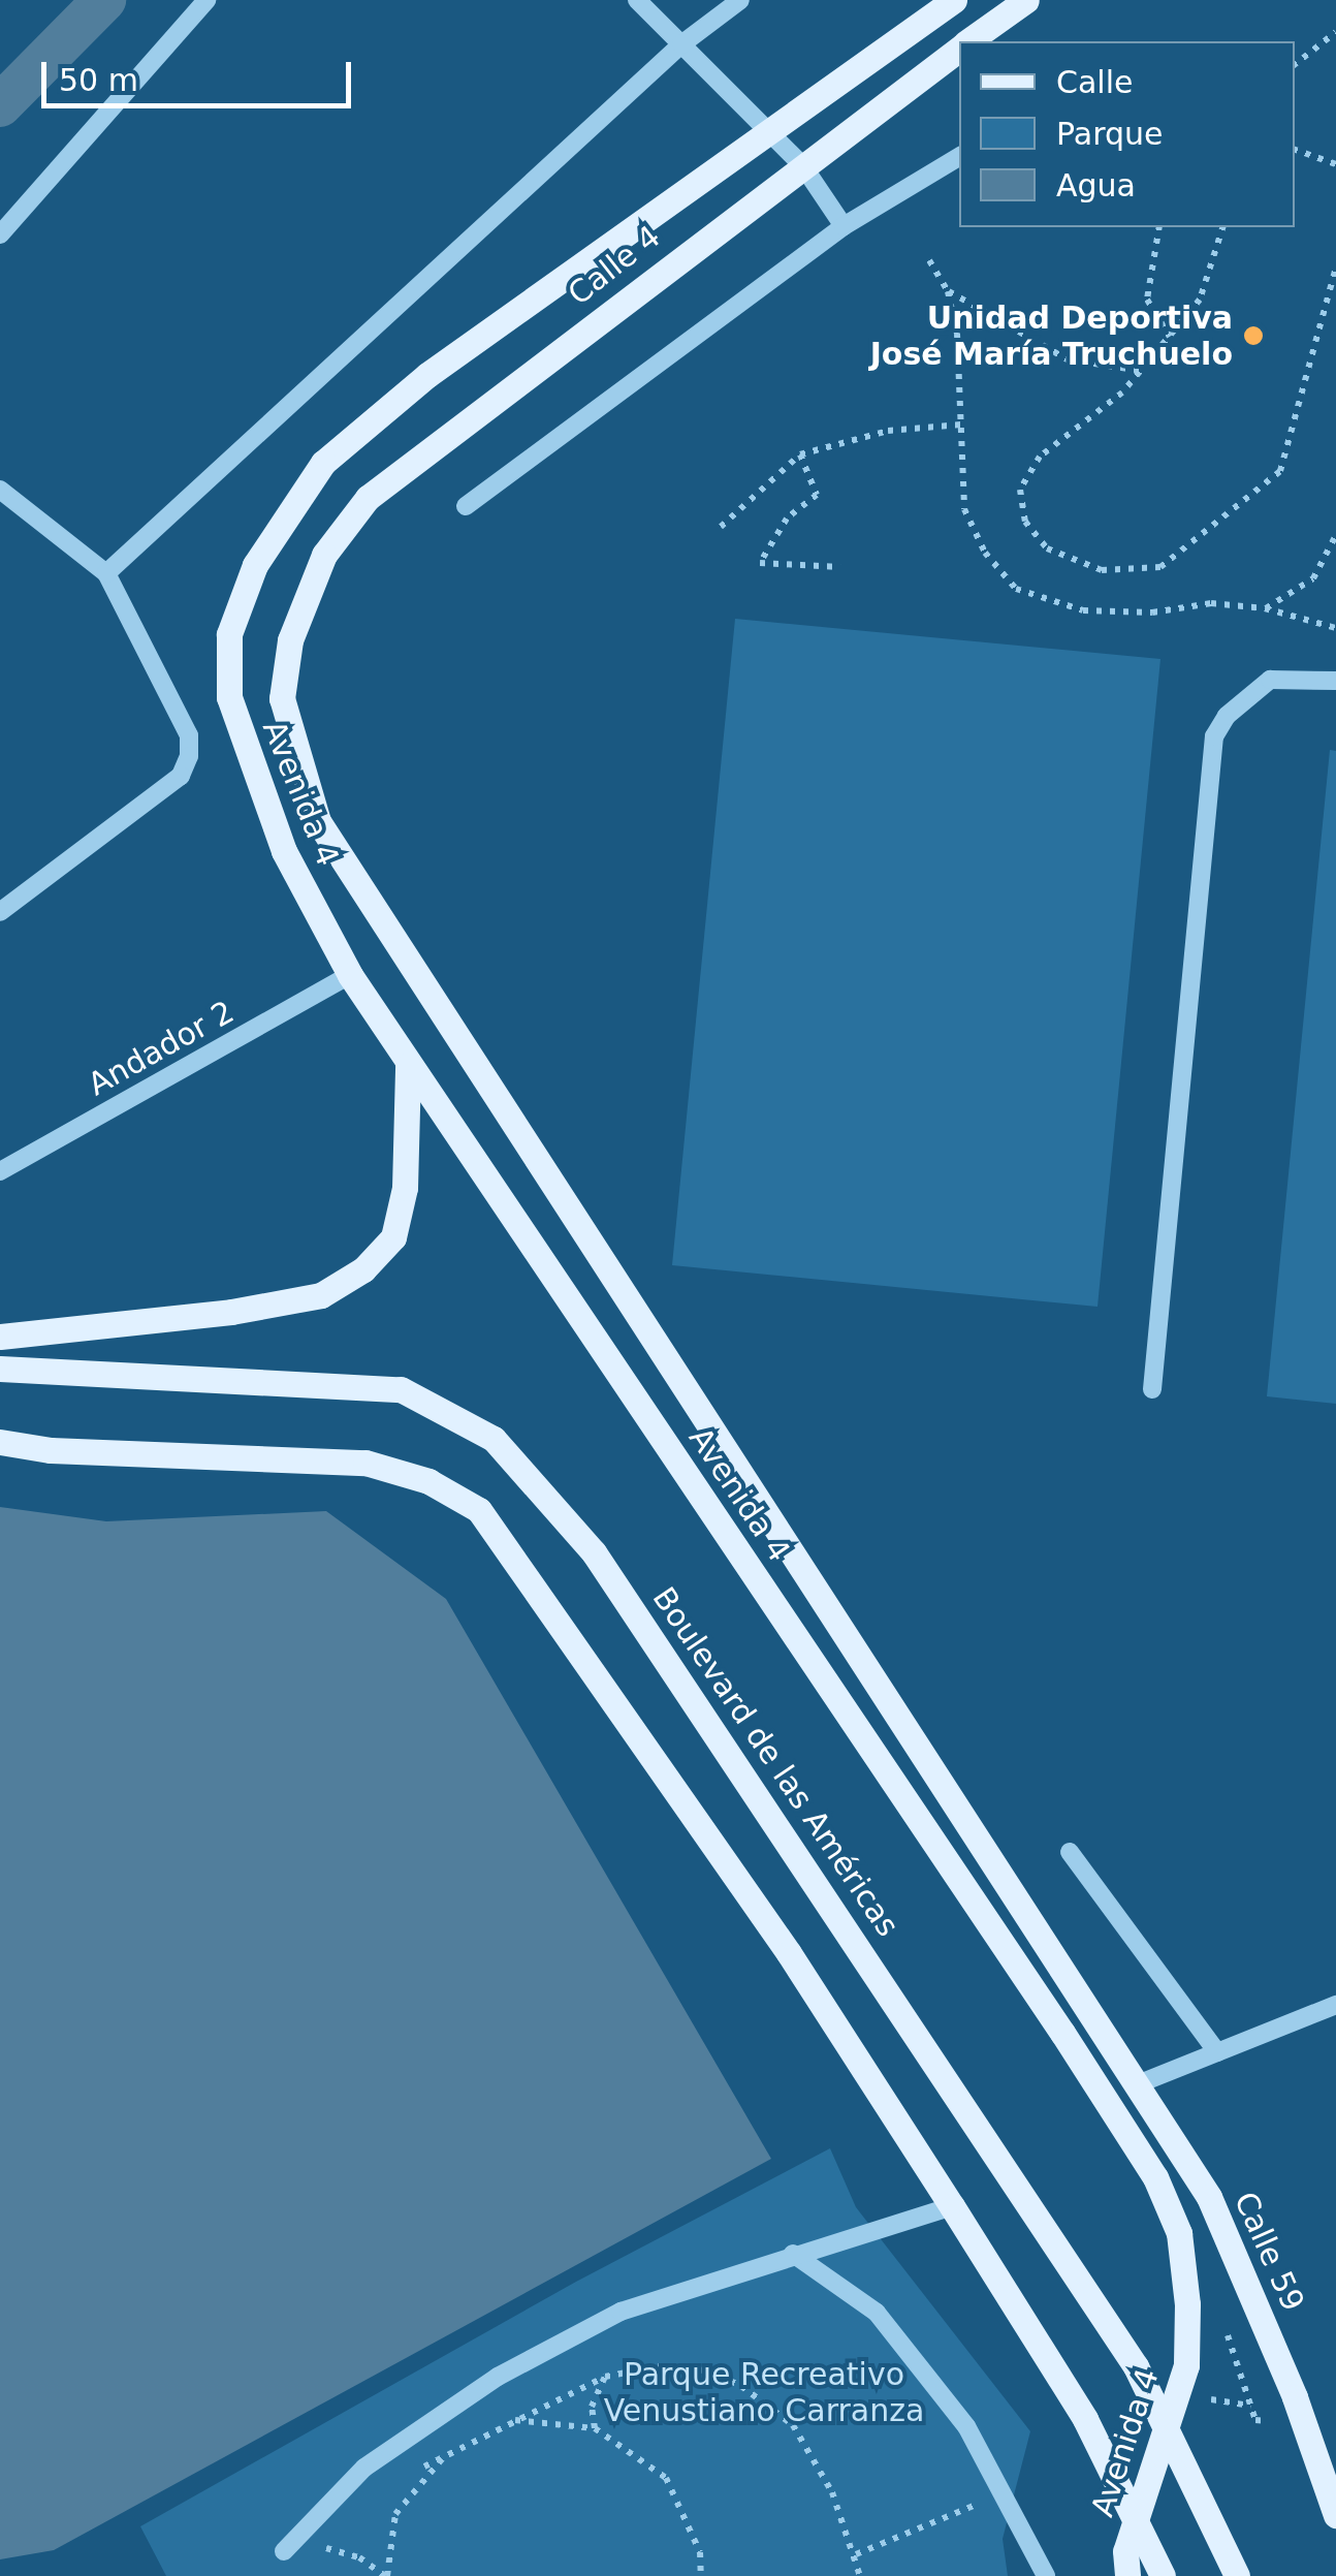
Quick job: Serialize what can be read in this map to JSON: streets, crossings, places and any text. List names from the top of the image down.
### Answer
{
  "streets": {
    "main road": [
      "Calle 4",
      "Avenida 4",
      "Boulevard de las Américas",
      "Calle 59"
    ],
    "street": ["Andador 2"]
  },
  "crossings": [
    ["Calle 4", "Avenida 4"],
    ["Avenida 4", "Andador 2"],
    ["Avenida 4", "Calle 59"]
  ],
  "parks": ["Parque Recreativo Venustiano Carranza"],
  "places": ["Unidad Deportiva José María Truchuelo"],
  "legend": ["Calle", "Parque", "Agua"],
  "scale_bar": "50 m"
}
